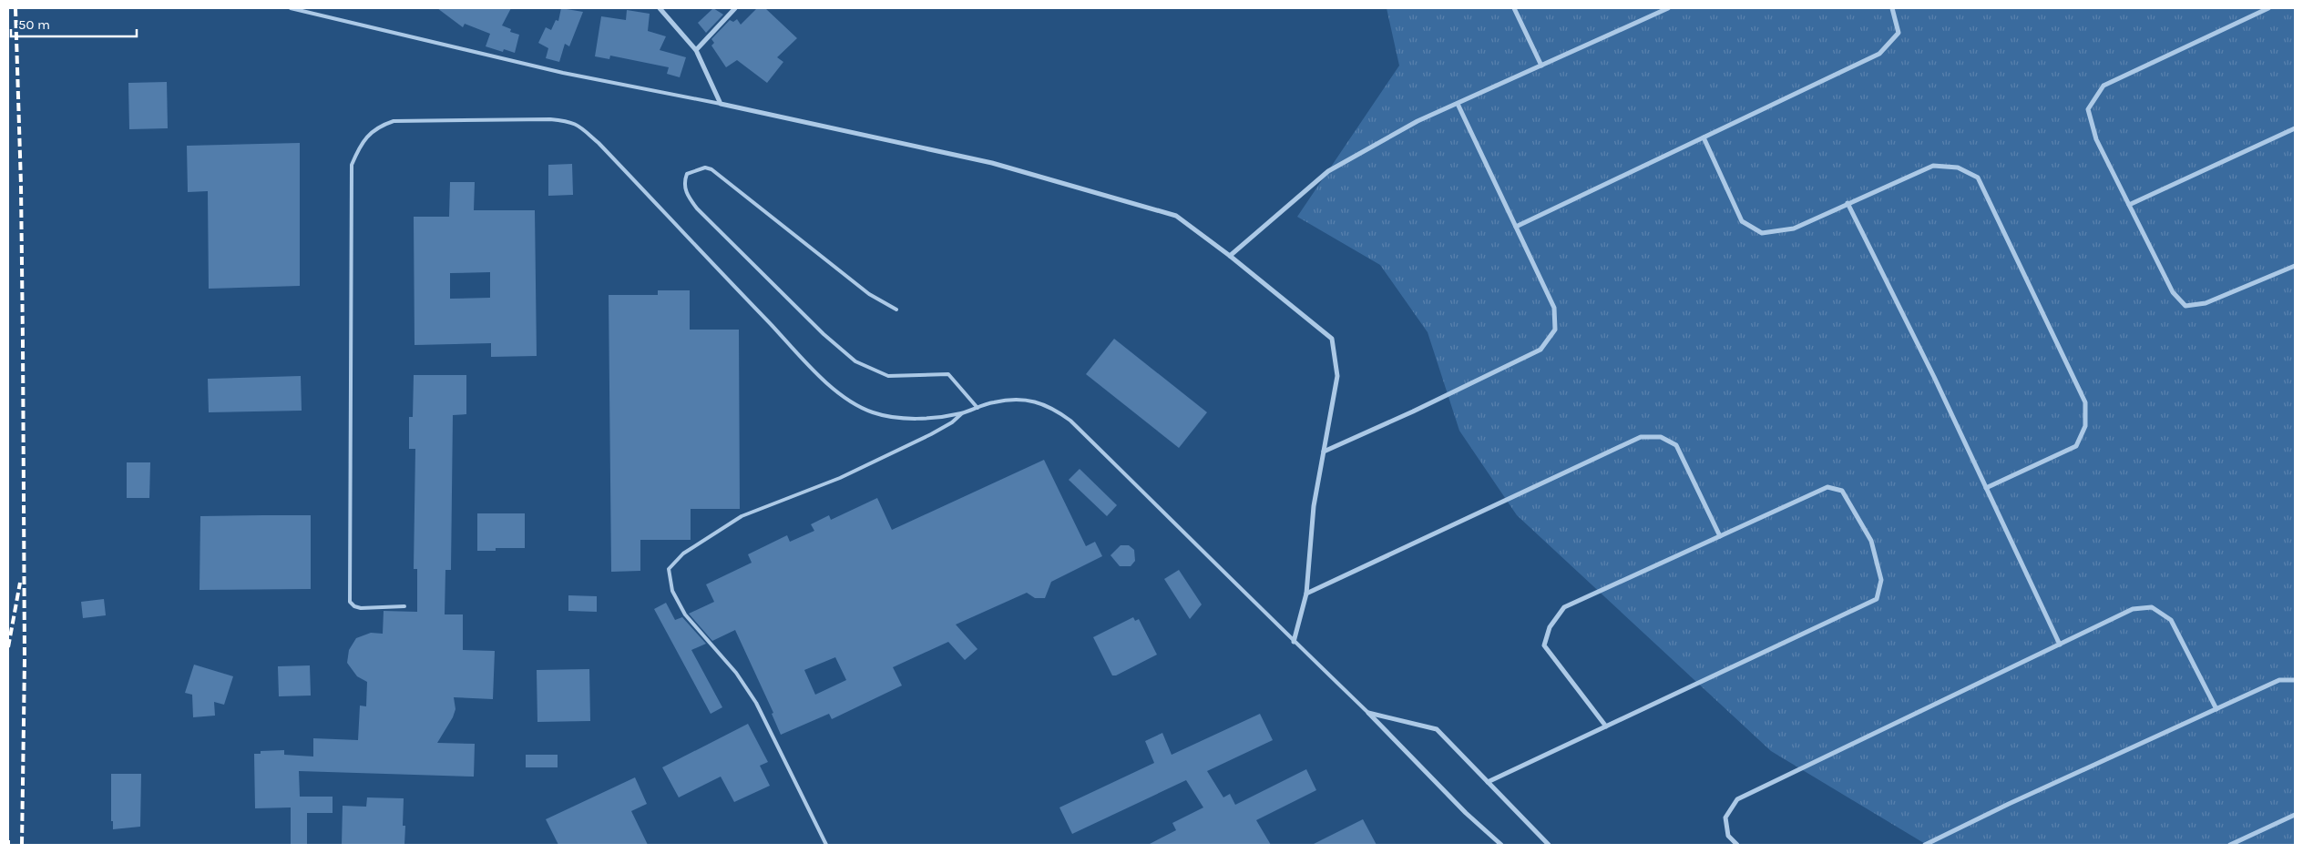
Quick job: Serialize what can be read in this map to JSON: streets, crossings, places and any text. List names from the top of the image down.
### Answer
{
  "scale_bar": "50 m"
}
